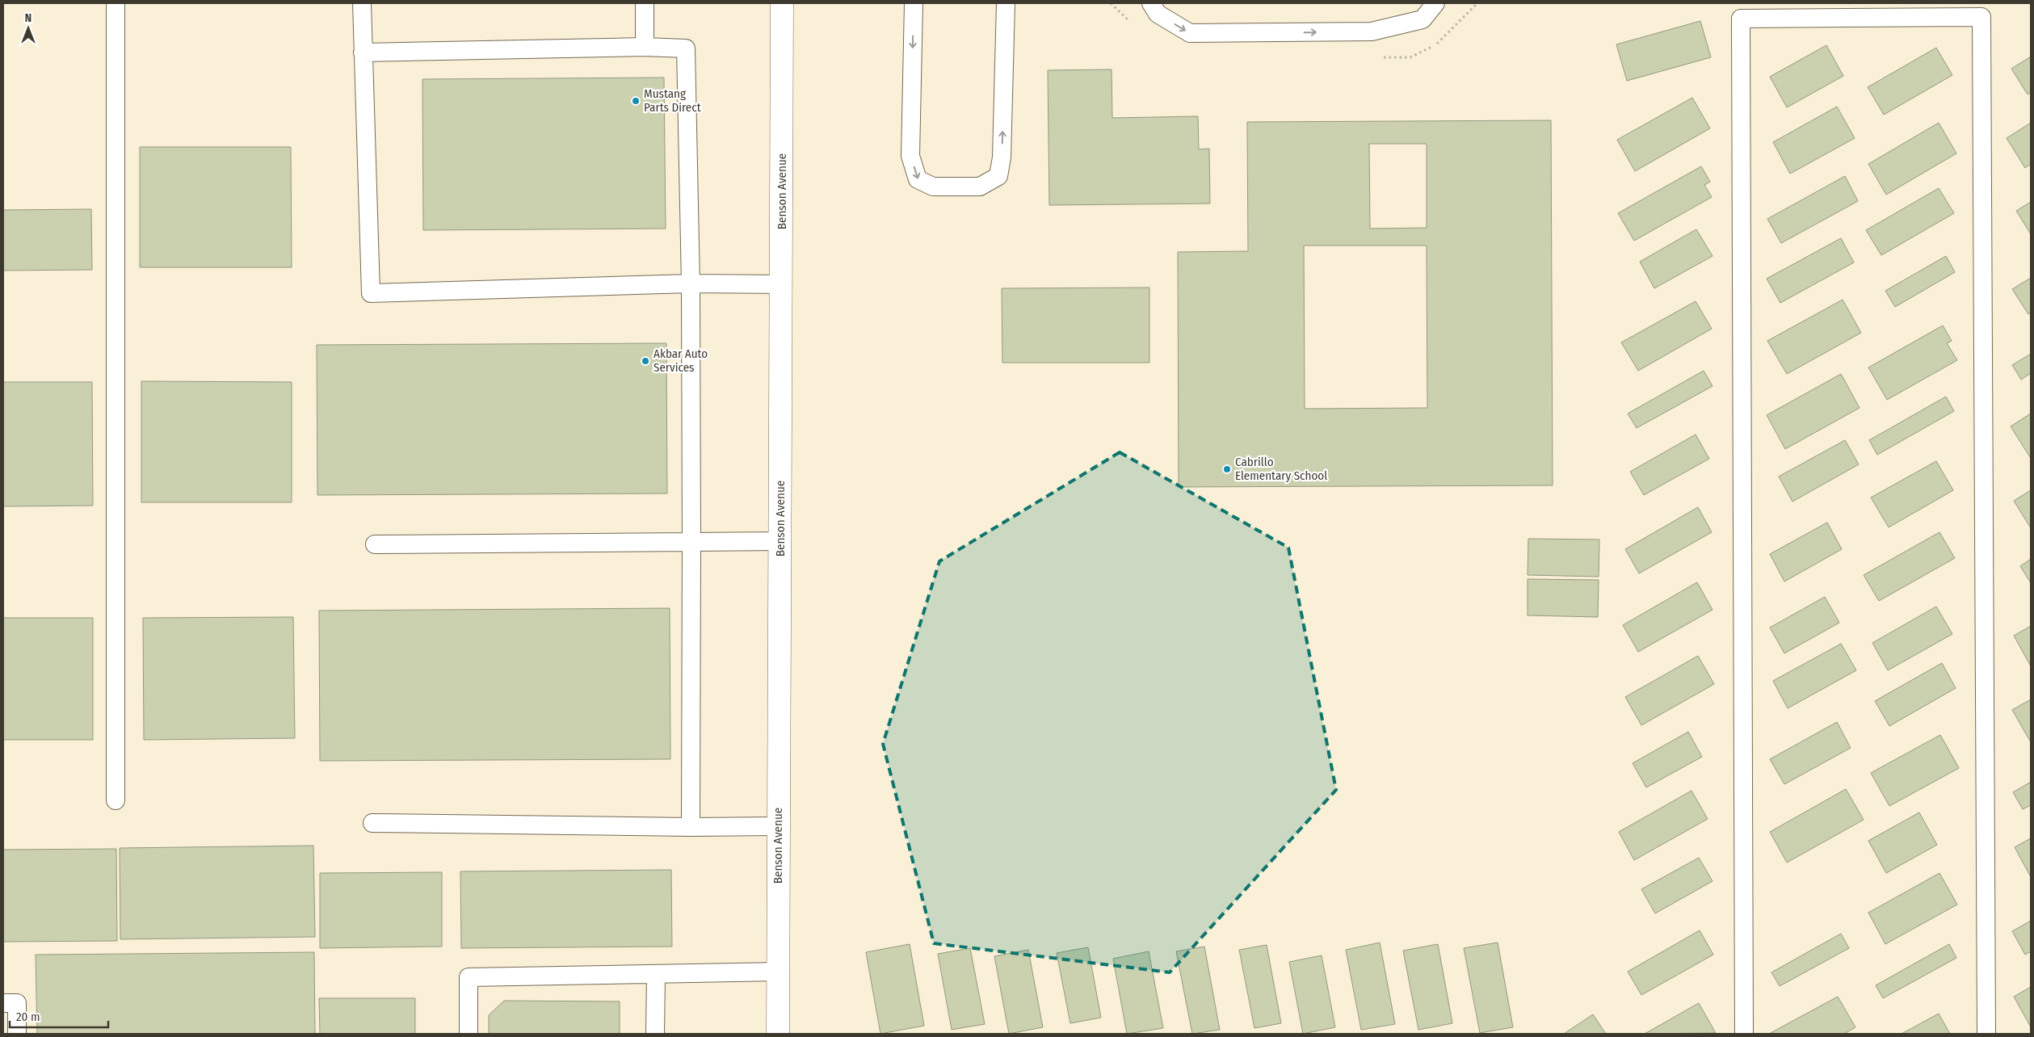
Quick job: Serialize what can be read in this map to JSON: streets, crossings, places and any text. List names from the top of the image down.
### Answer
{
  "streets": {
    "main road": ["Benson Avenue"]
  },
  "places": ["Mustang Parts Direct", "Akbar Auto Services", "Cabrillo Elementary School"],
  "scale_bar": "20 m",
  "north": "top"
}
